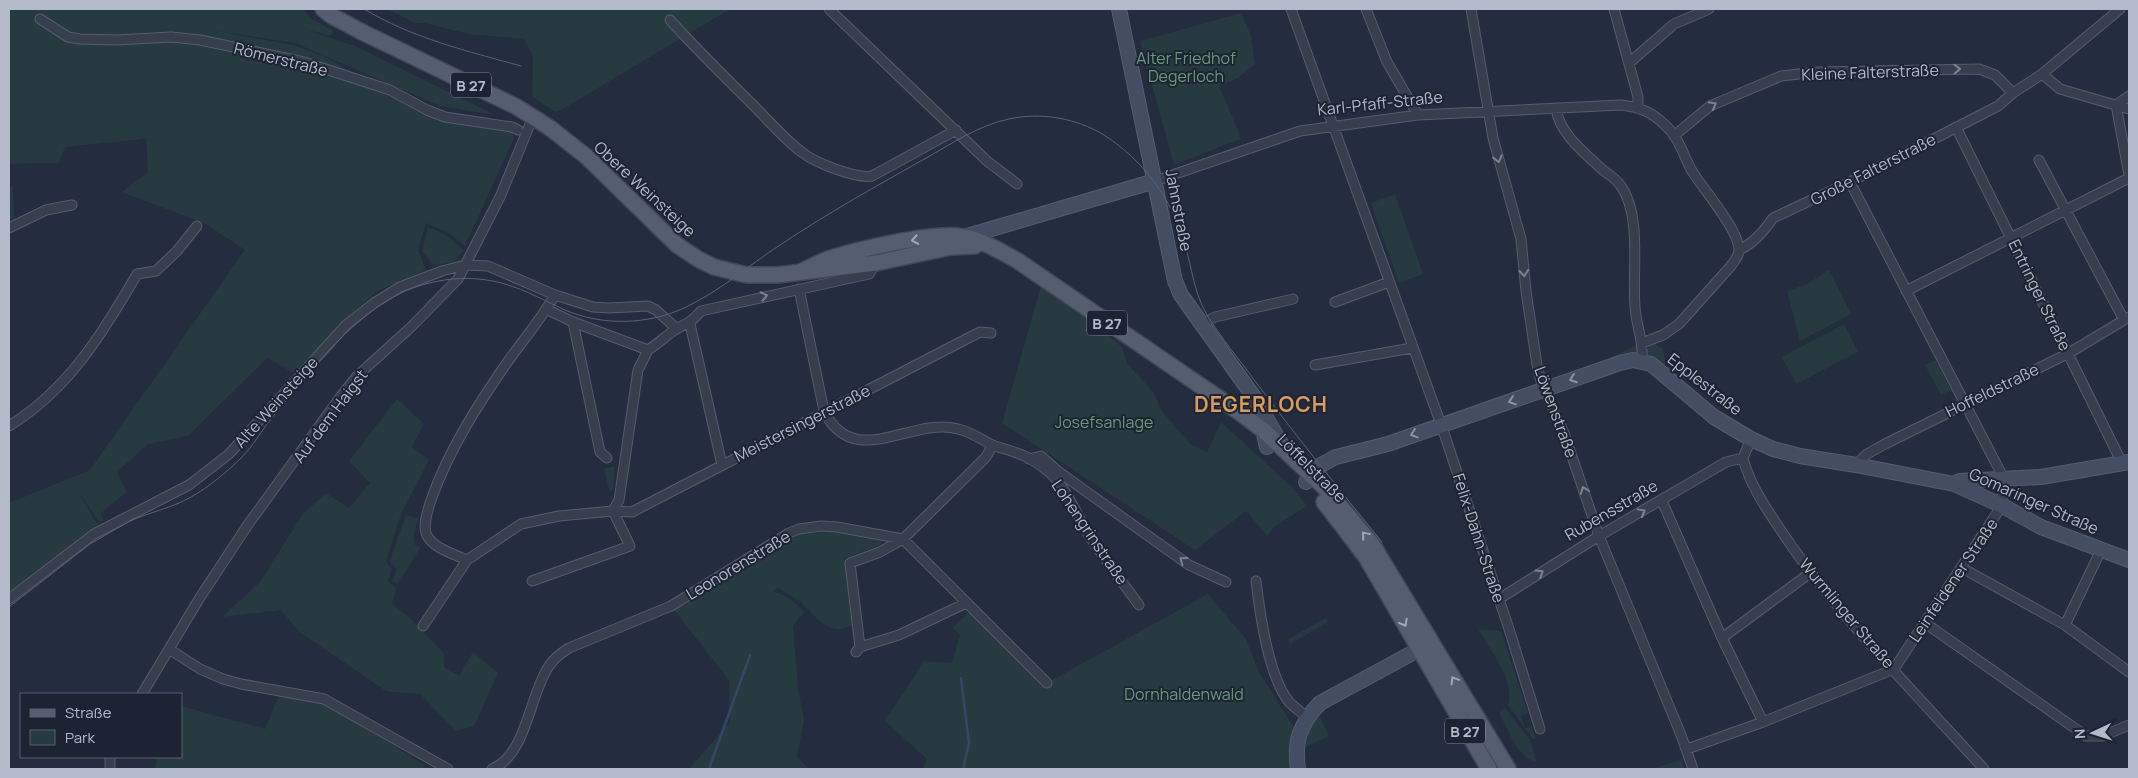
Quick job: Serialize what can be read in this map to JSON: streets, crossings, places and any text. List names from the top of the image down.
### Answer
{
  "streets": {
    "main road": ["B 27", "Obere Weinsteige", "Löffelstraße"],
    "street": [
      "Römerstraße",
      "Kleine Falterstraße",
      "Karl-Pfaff-Straße",
      "Große Falterstraße",
      "Jahnstraße",
      "Entringer Straße",
      "Epplestraße",
      "Hoffeldstraße",
      "Alte Weinsteige",
      "Löwenstraße",
      "Auf dem Haigst",
      "Meistersingerstraße",
      "Gomaringer Straße",
      "Rubensstraße",
      "Lohengrinstraße",
      "Felix-Dahn-Straße",
      "Leonorenstraße",
      "Leinfeldener Straße",
      "Wurmlinger Straße"
    ]
  },
  "crossings": [
    ["Kleine Falterstraße", "Karl-Pfaff-Straße"],
    ["Kleine Falterstraße", "Große Falterstraße"],
    ["B 27", "Obere Weinsteige"],
    ["B 27", "Auf dem Haigst"],
    ["Karl-Pfaff-Straße", "Große Falterstraße"],
    ["Karl-Pfaff-Straße", "Obere Weinsteige"],
    ["Karl-Pfaff-Straße", "Jahnstraße"],
    ["Karl-Pfaff-Straße", "Löwenstraße"],
    ["Karl-Pfaff-Straße", "Felix-Dahn-Straße"],
    ["Große Falterstraße", "Entringer Straße"],
    ["Obere Weinsteige", "Auf dem Haigst"],
    ["Obere Weinsteige", "Löffelstraße"],
    ["Jahnstraße", "Löffelstraße"],
    ["Entringer Straße", "Epplestraße"],
    ["Entringer Straße", "Hoffeldstraße"],
    ["Epplestraße", "Hoffeldstraße"],
    ["Epplestraße", "Löwenstraße"],
    ["Epplestraße", "Löffelstraße"],
    ["Epplestraße", "Gomaringer Straße"],
    ["Epplestraße", "Felix-Dahn-Straße"],
    ["Epplestraße", "Leinfeldener Straße"],
    ["Alte Weinsteige", "Auf dem Haigst"],
    ["Löwenstraße", "Rubensstraße"],
    ["Meistersingerstraße", "Lohengrinstraße"],
    ["Gomaringer Straße", "Leinfeldener Straße"],
    ["Rubensstraße", "Felix-Dahn-Straße"],
    ["Rubensstraße", "Wurmlinger Straße"],
    ["Leinfeldener Straße", "Wurmlinger Straße"]
  ],
  "one_way": ["Kleine Falterstraße", "Rubensstraße"],
  "districts": ["DEGERLOCH"],
  "parks": ["Alter Friedhof Degerloch", "Josefsanlage", "Dornhaldenwald"],
  "legend": ["Straße", "Park"],
  "north": "left"
}
